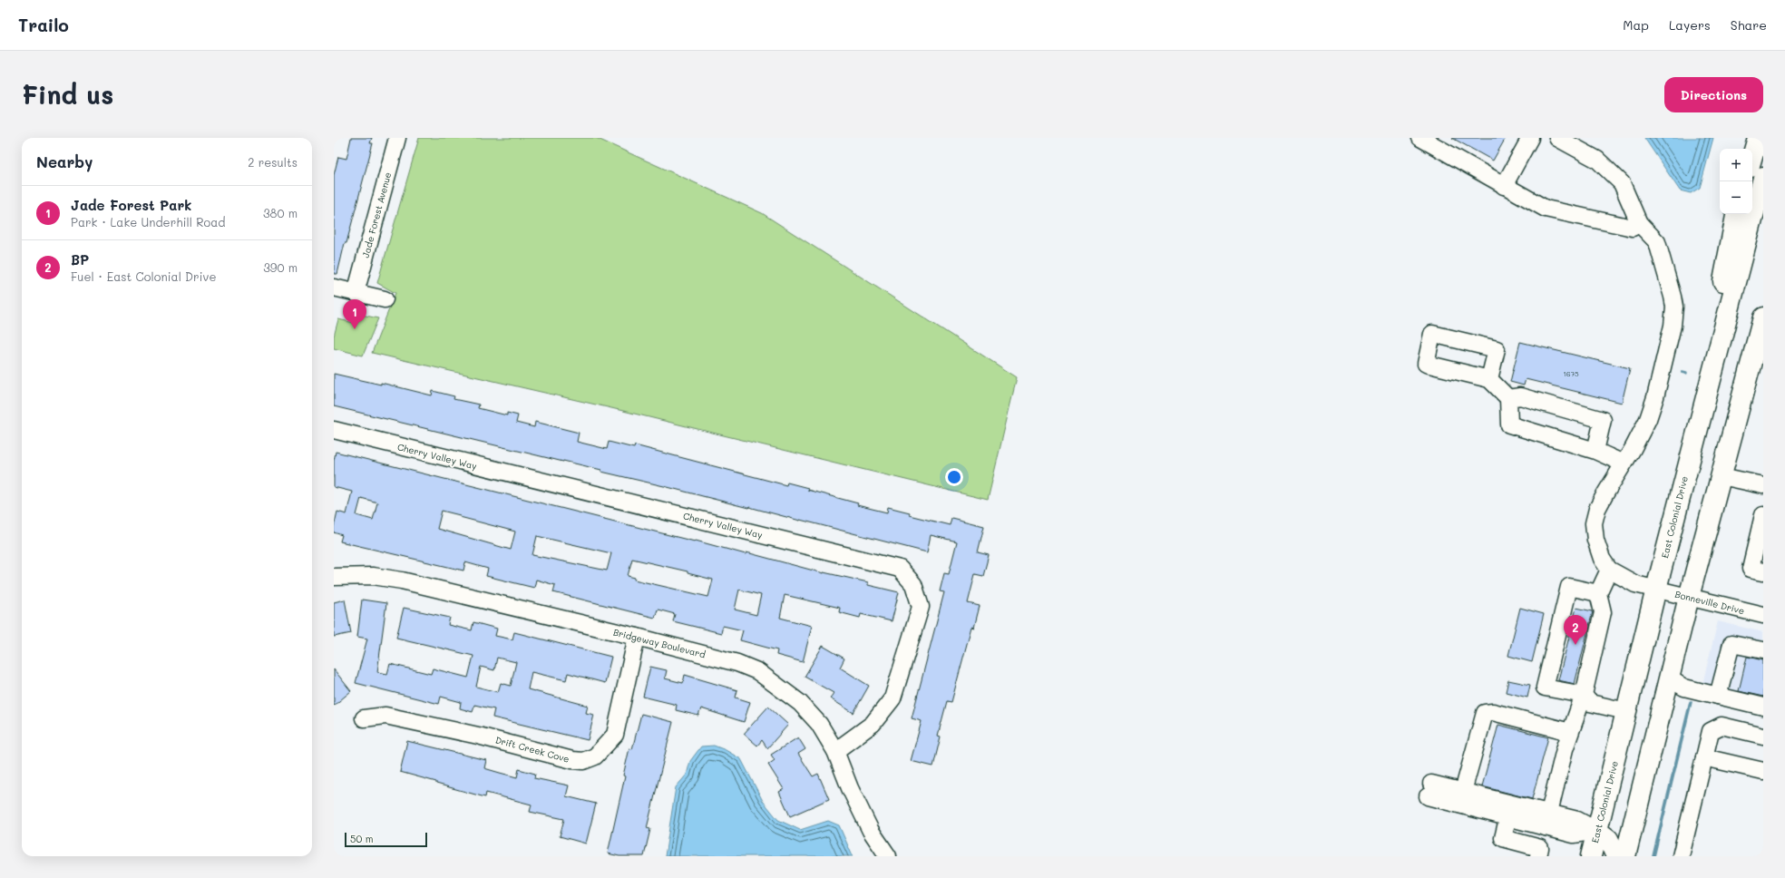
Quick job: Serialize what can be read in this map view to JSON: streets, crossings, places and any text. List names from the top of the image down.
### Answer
{
  "streets": {
    "highway": ["East Colonial Drive"],
    "street": [
      "Jade Forest Avenue",
      "Cherry Valley Way",
      "Bonneville Drive",
      "Bridgeway Boulevard",
      "Drift Creek Cove"
    ]
  },
  "crossings": [
    ["Cherry Valley Way", "Bridgeway Boulevard"],
    ["East Colonial Drive", "Bonneville Drive"],
    ["Bridgeway Boulevard", "Drift Creek Cove"]
  ],
  "house_numbers": ["1675"],
  "scale_bar": "50 m",
  "page": {
    "header": "Trailo",
    "nav": ["Map", "Layers", "Share"],
    "buttons": "Directions",
    "title": "Find us",
    "heading": ["Nearby", "2 results"],
    "map_buttons": ["+", "−"],
    "list": [
      {
        "mark": "1",
        "name": "Jade Forest Park",
        "note": "Park · Lake Underhill Road",
        "value": "380 m"
      },
      {
        "mark": "2",
        "name": "BP",
        "note": "Fuel · East Colonial Drive",
        "value": "390 m"
      }
    ],
    "pins": ["1", "2"],
    "scale": "50 m"
  }
}
